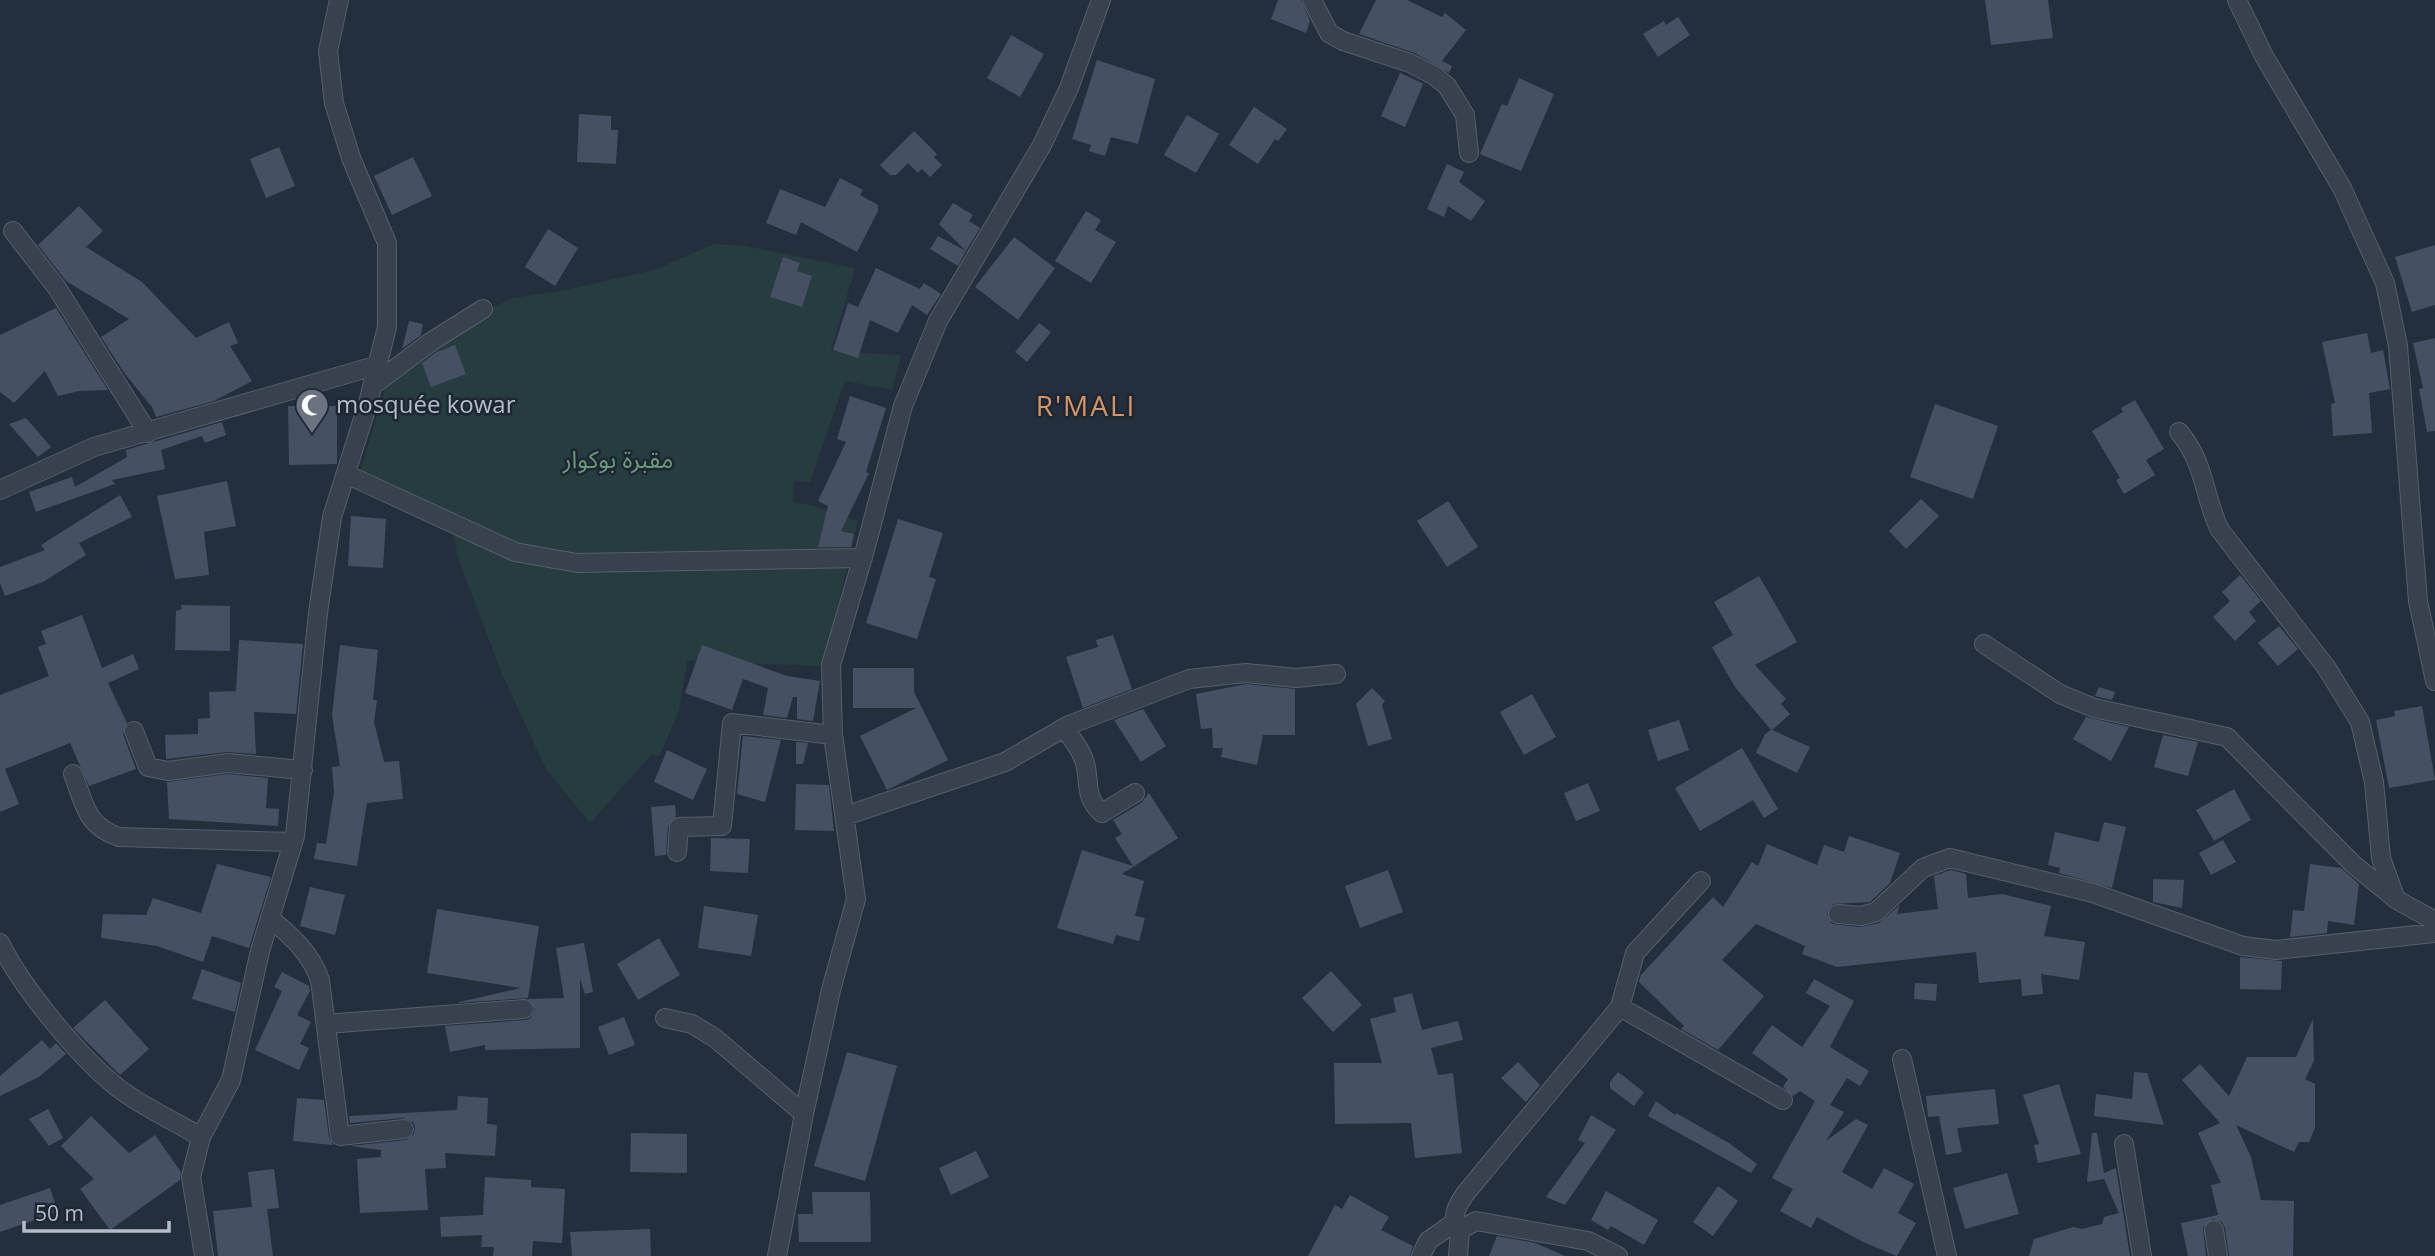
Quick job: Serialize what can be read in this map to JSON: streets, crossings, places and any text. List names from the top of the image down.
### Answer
{
  "districts": ["R'MALI"],
  "parks": ["مقبرة بوكوار"],
  "places": {
    "mosque": ["mosquée kowar"]
  },
  "scale_bar": "50 m"
}
